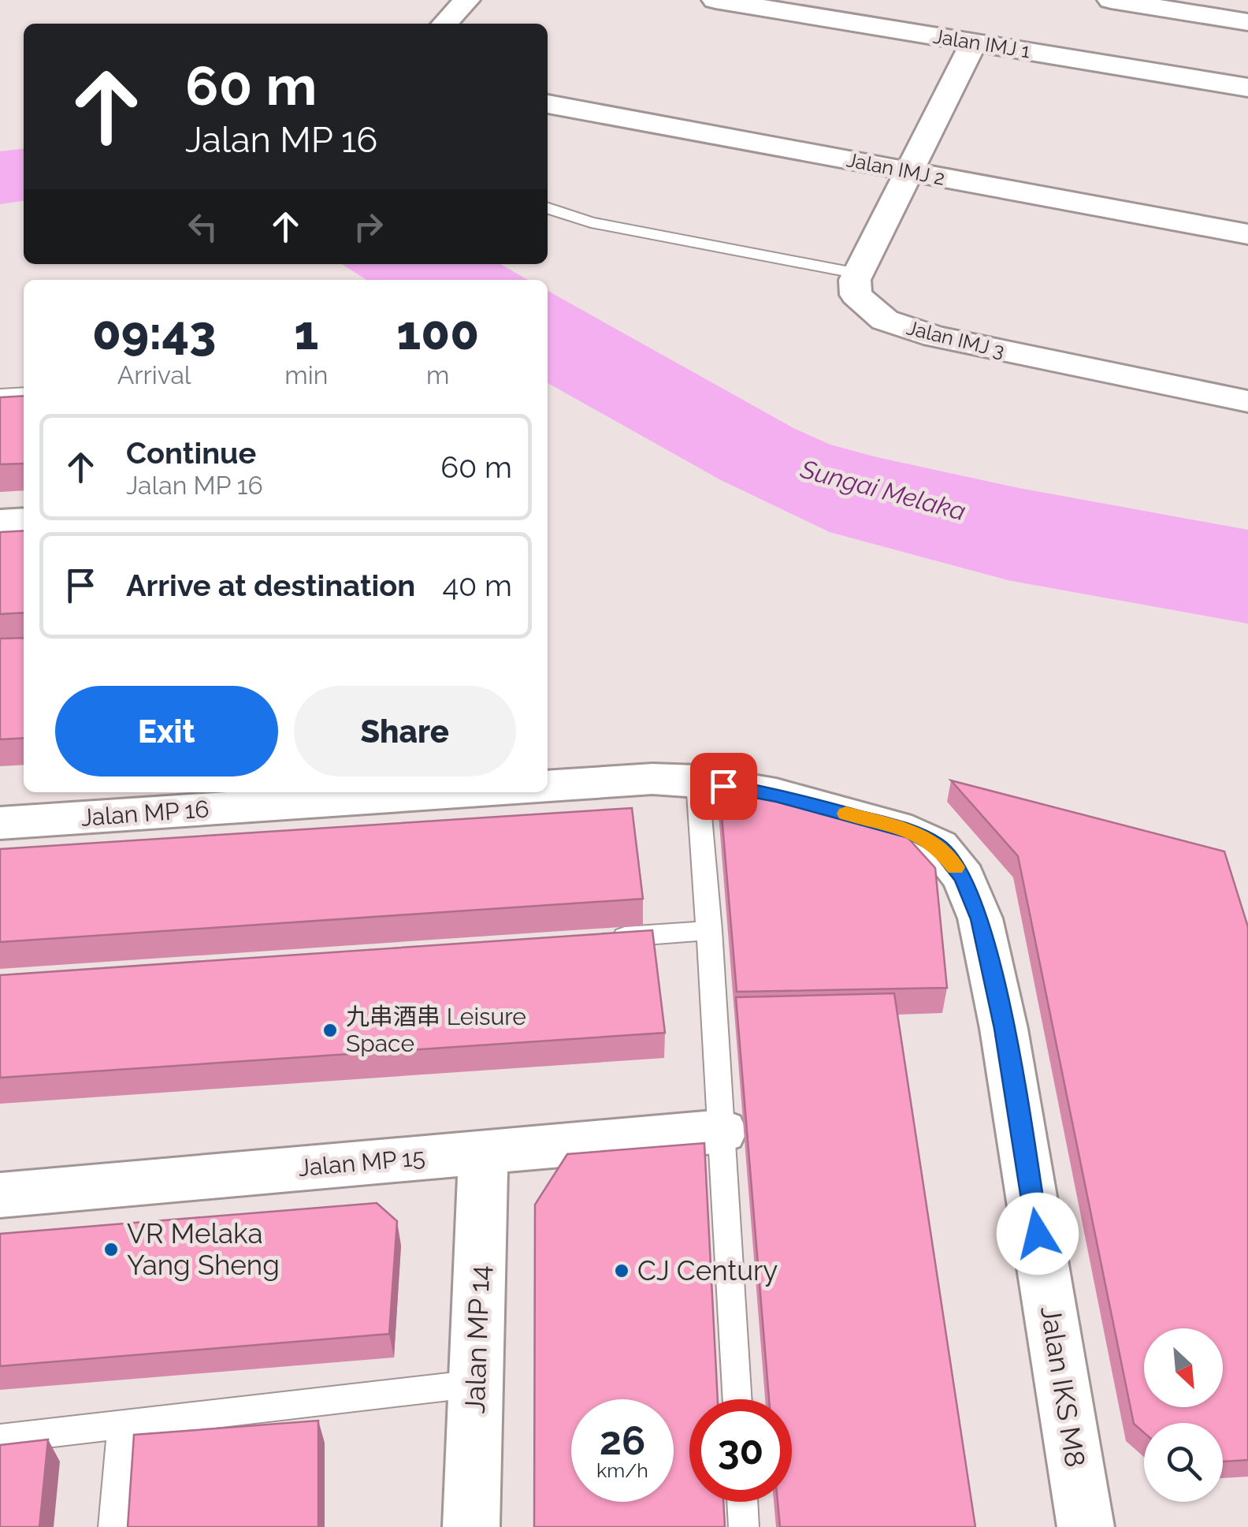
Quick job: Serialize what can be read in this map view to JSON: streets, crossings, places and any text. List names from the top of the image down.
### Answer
{
  "streets": {
    "street": [
      "Jalan IMJ 1",
      "Jalan IMJ 2",
      "Jalan IMJ 3",
      "Jalan MP 16",
      "Jalan MP 15",
      "Jalan MP 14",
      "Jalan IKS M8"
    ]
  },
  "crossings": [
    ["Jalan MP 15", "Jalan MP 14"]
  ],
  "water": ["Sungai Melaka"],
  "places": ["九串酒串 Leisure Space", "VR Melaka Yang Sheng", "CJ Century"],
  "north": "bottom right",
  "page": {
    "turn": ["60 m", "Jalan MP 16"],
    "eta": [
      "09:43",
      "Arrival",
      "1",
      "min",
      "100",
      "m"
    ],
    "list": [
      {
        "name": "Continue",
        "note": "Jalan MP 16",
        "value": "60 m"
      },
      {
        "name": "Arrive at destination",
        "value": "40 m"
      }
    ],
    "buttons": ["Exit", "Share"],
    "speed": "26 km/h",
    "limit": "30"
  }
}
